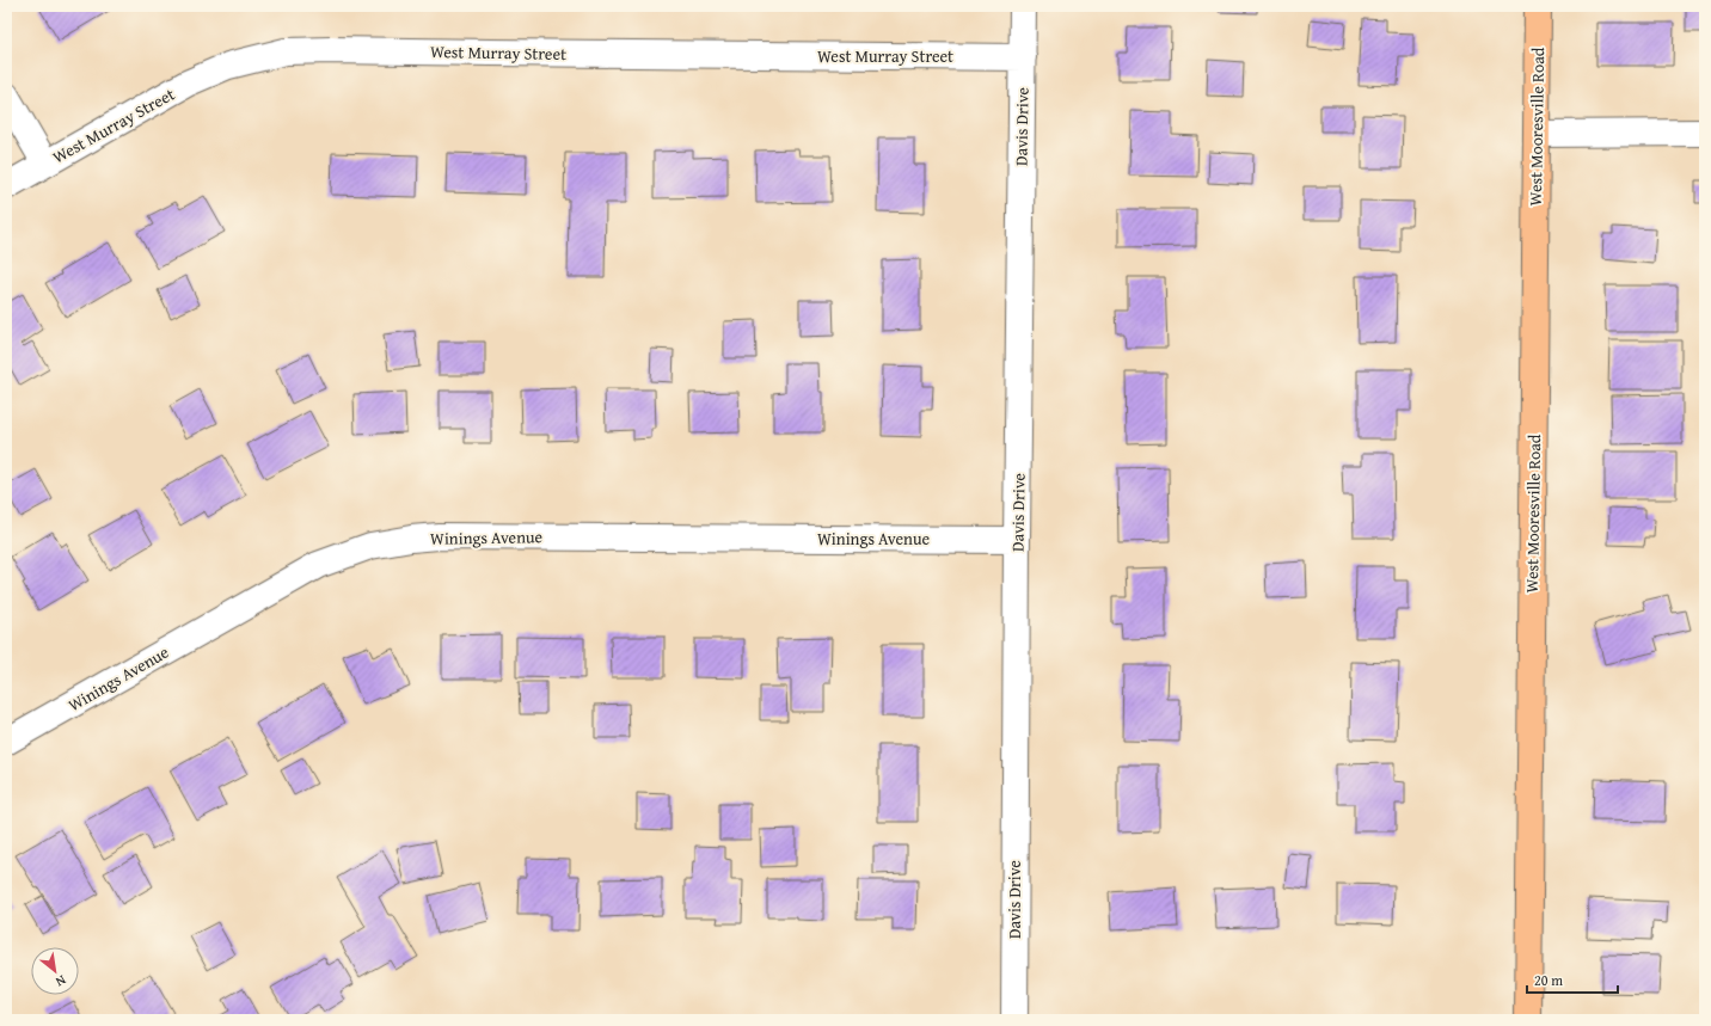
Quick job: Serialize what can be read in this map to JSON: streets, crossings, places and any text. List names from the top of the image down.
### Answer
{
  "streets": {
    "main road": ["West Mooresville Road"],
    "street": ["West Murray Street", "Davis Drive", "Winings Avenue"]
  },
  "crossings": [
    ["West Murray Street", "Davis Drive"],
    ["Davis Drive", "Winings Avenue"]
  ],
  "scale_bar": "20 m",
  "north": "bottom right"
}
